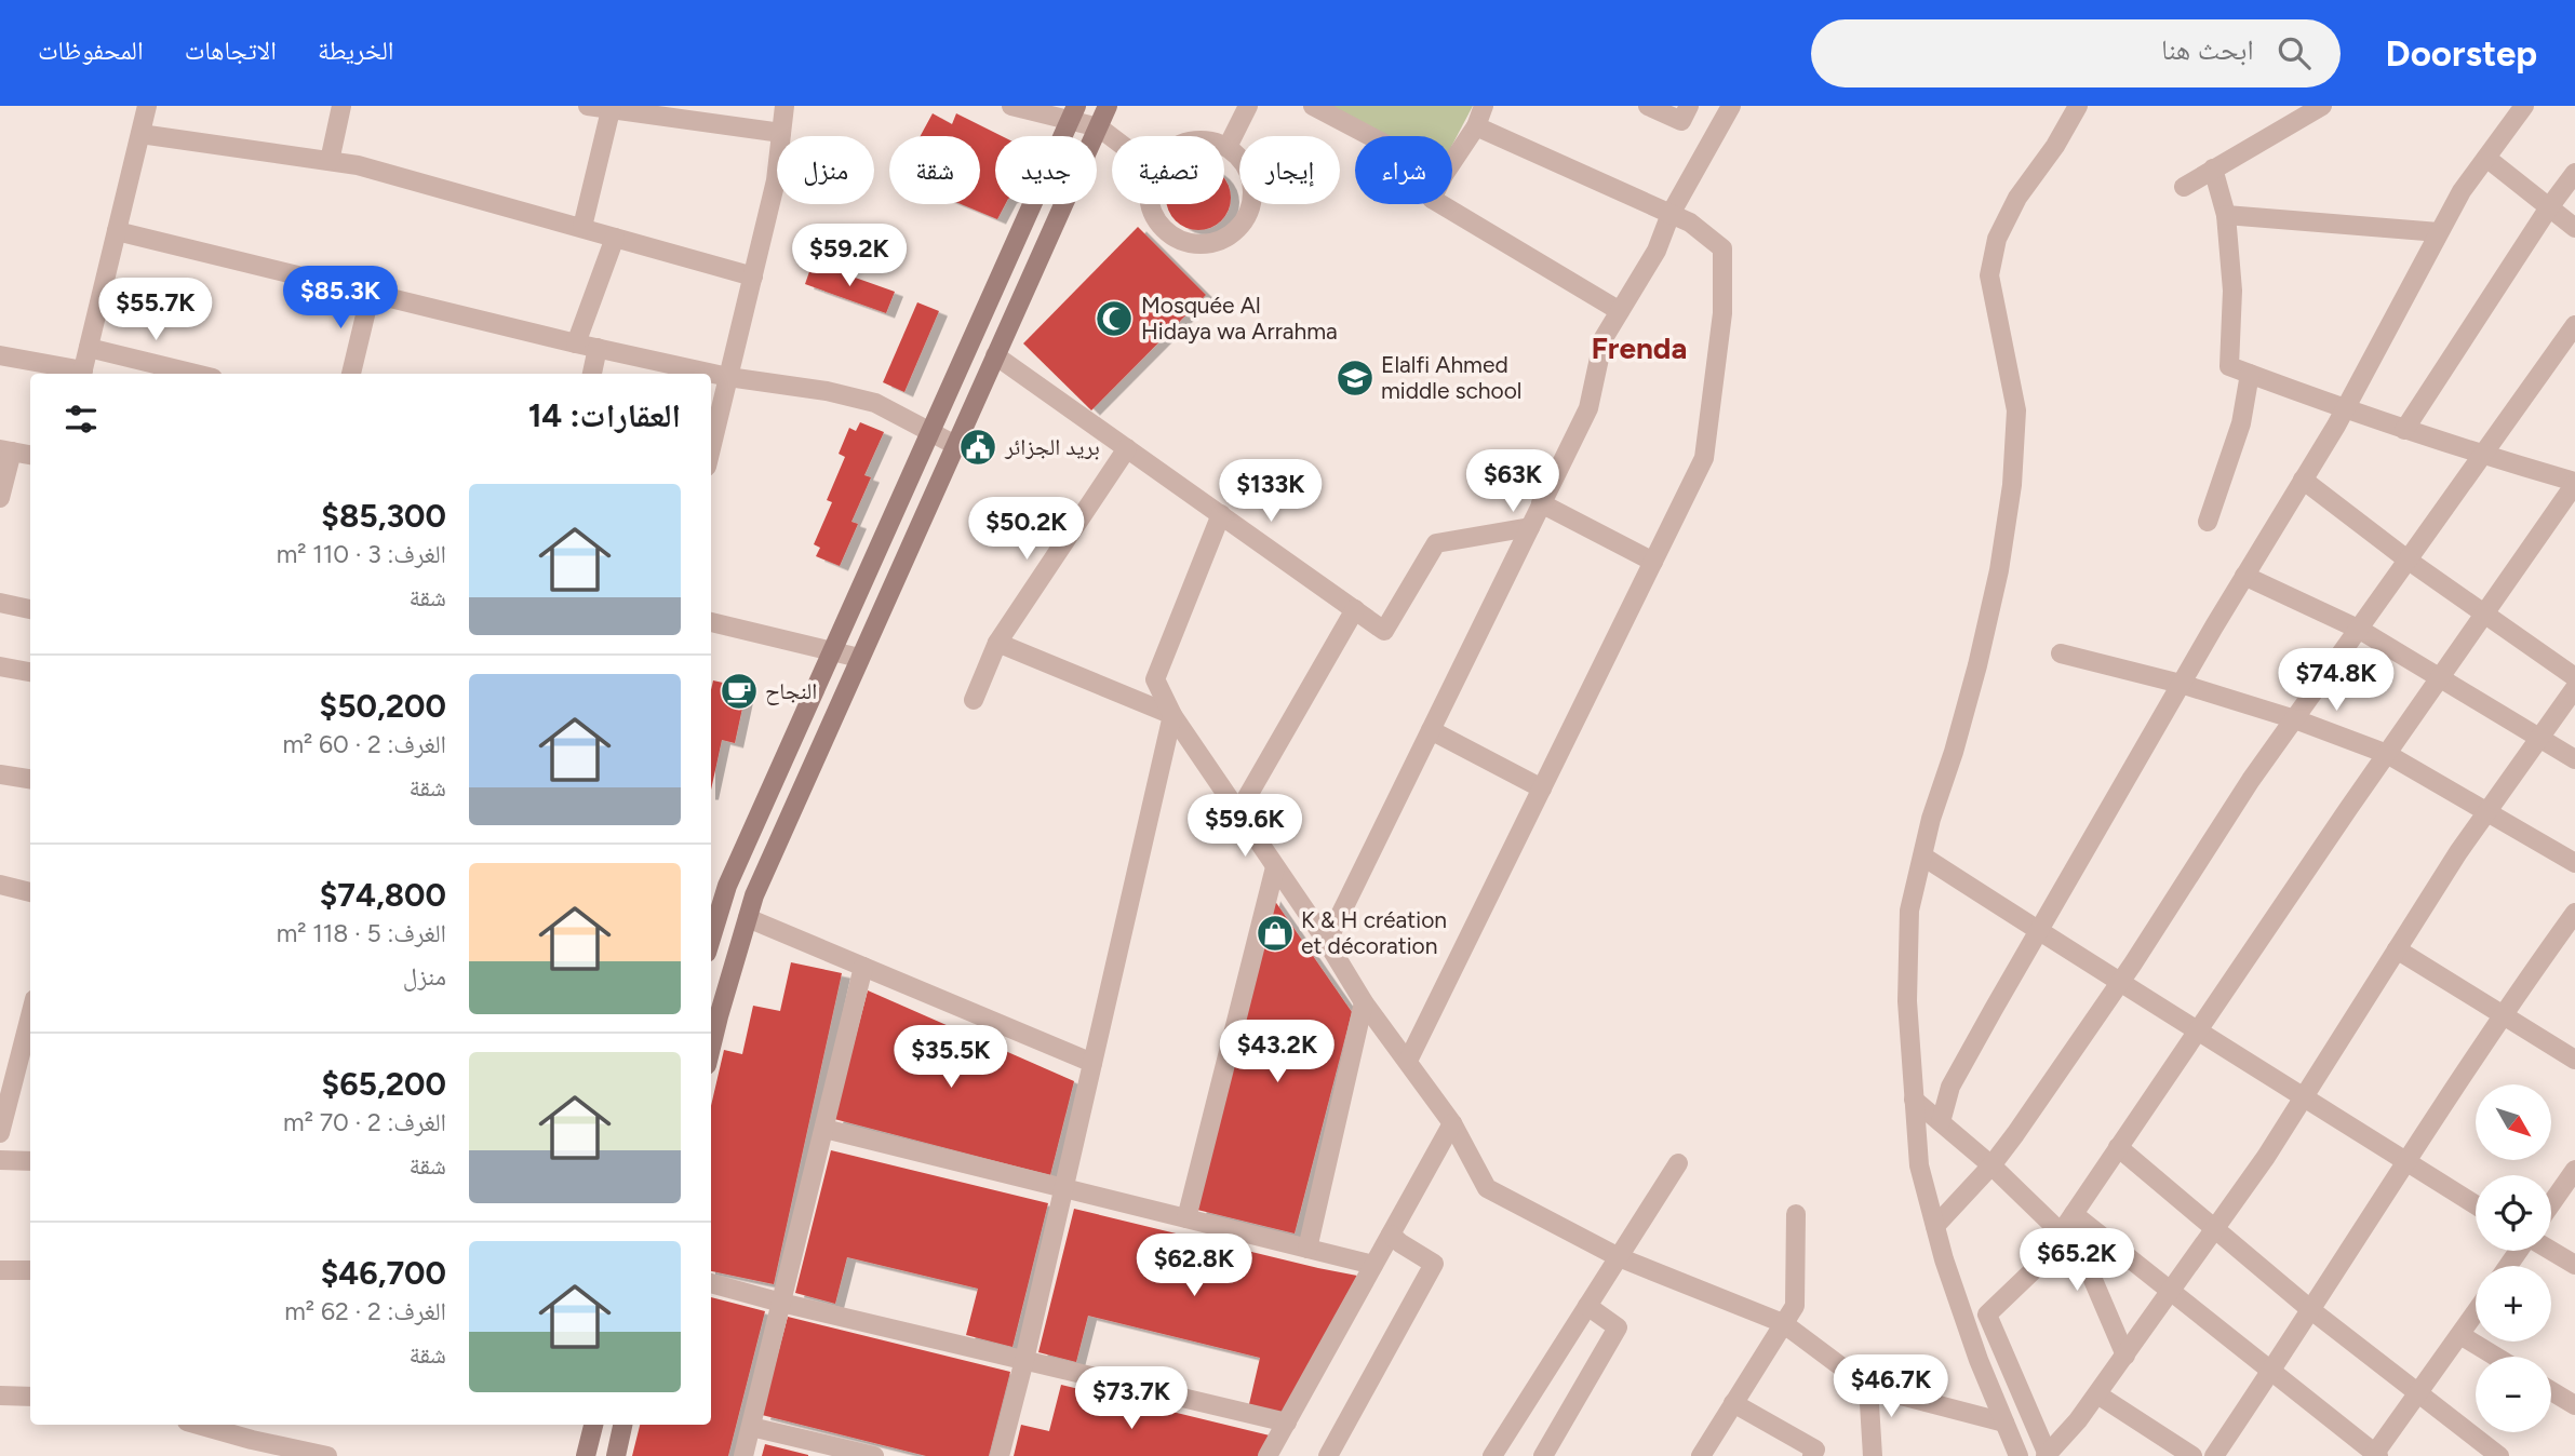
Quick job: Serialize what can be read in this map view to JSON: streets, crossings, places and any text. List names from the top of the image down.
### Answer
{
  "districts": ["Frenda"],
  "places": {
    "mosque": ["Mosquée Al Hidaya wa Arrahma"],
    "school or university": ["Elalfi Ahmed middle school"],
    "public building": ["بريد الجزائر"],
    "cafe": ["النجاح"],
    "shop": ["K & H création et décoration"]
  },
  "north": "bottom right",
  "page": {
    "header": "Doorstep",
    "search": "ابحث هنا",
    "nav": ["الخريطة", "الاتجاهات", "المحفوظات"],
    "chip": [
      "شراء",
      "إيجار",
      "تصفية",
      "جديد",
      "شقة",
      "منزل"
    ],
    "price": [
      "$59.2K",
      "$85.3K",
      "$55.7K",
      "$63K",
      "$133K",
      "$50.2K",
      "$74.8K",
      "$59.6K",
      "$43.2K",
      "$35.5K",
      "$65.2K",
      "$62.8K",
      "$46.7K",
      "$73.7K"
    ],
    "heading": "العقارات: 14",
    "list": [
      {
        "name": "$85,300",
        "note": "الغرف: 3 · 110 m² · شقة"
      },
      {
        "name": "$50,200",
        "note": "الغرف: 2 · 60 m² · شقة"
      },
      {
        "name": "$74,800",
        "note": "الغرف: 5 · 118 m² · منزل"
      },
      {
        "name": "$65,200",
        "note": "الغرف: 2 · 70 m² · شقة"
      },
      {
        "name": "$46,700",
        "note": "الغرف: 2 · 62 m² · شقة"
      }
    ],
    "map_buttons": ["+", "−"]
  }
}
